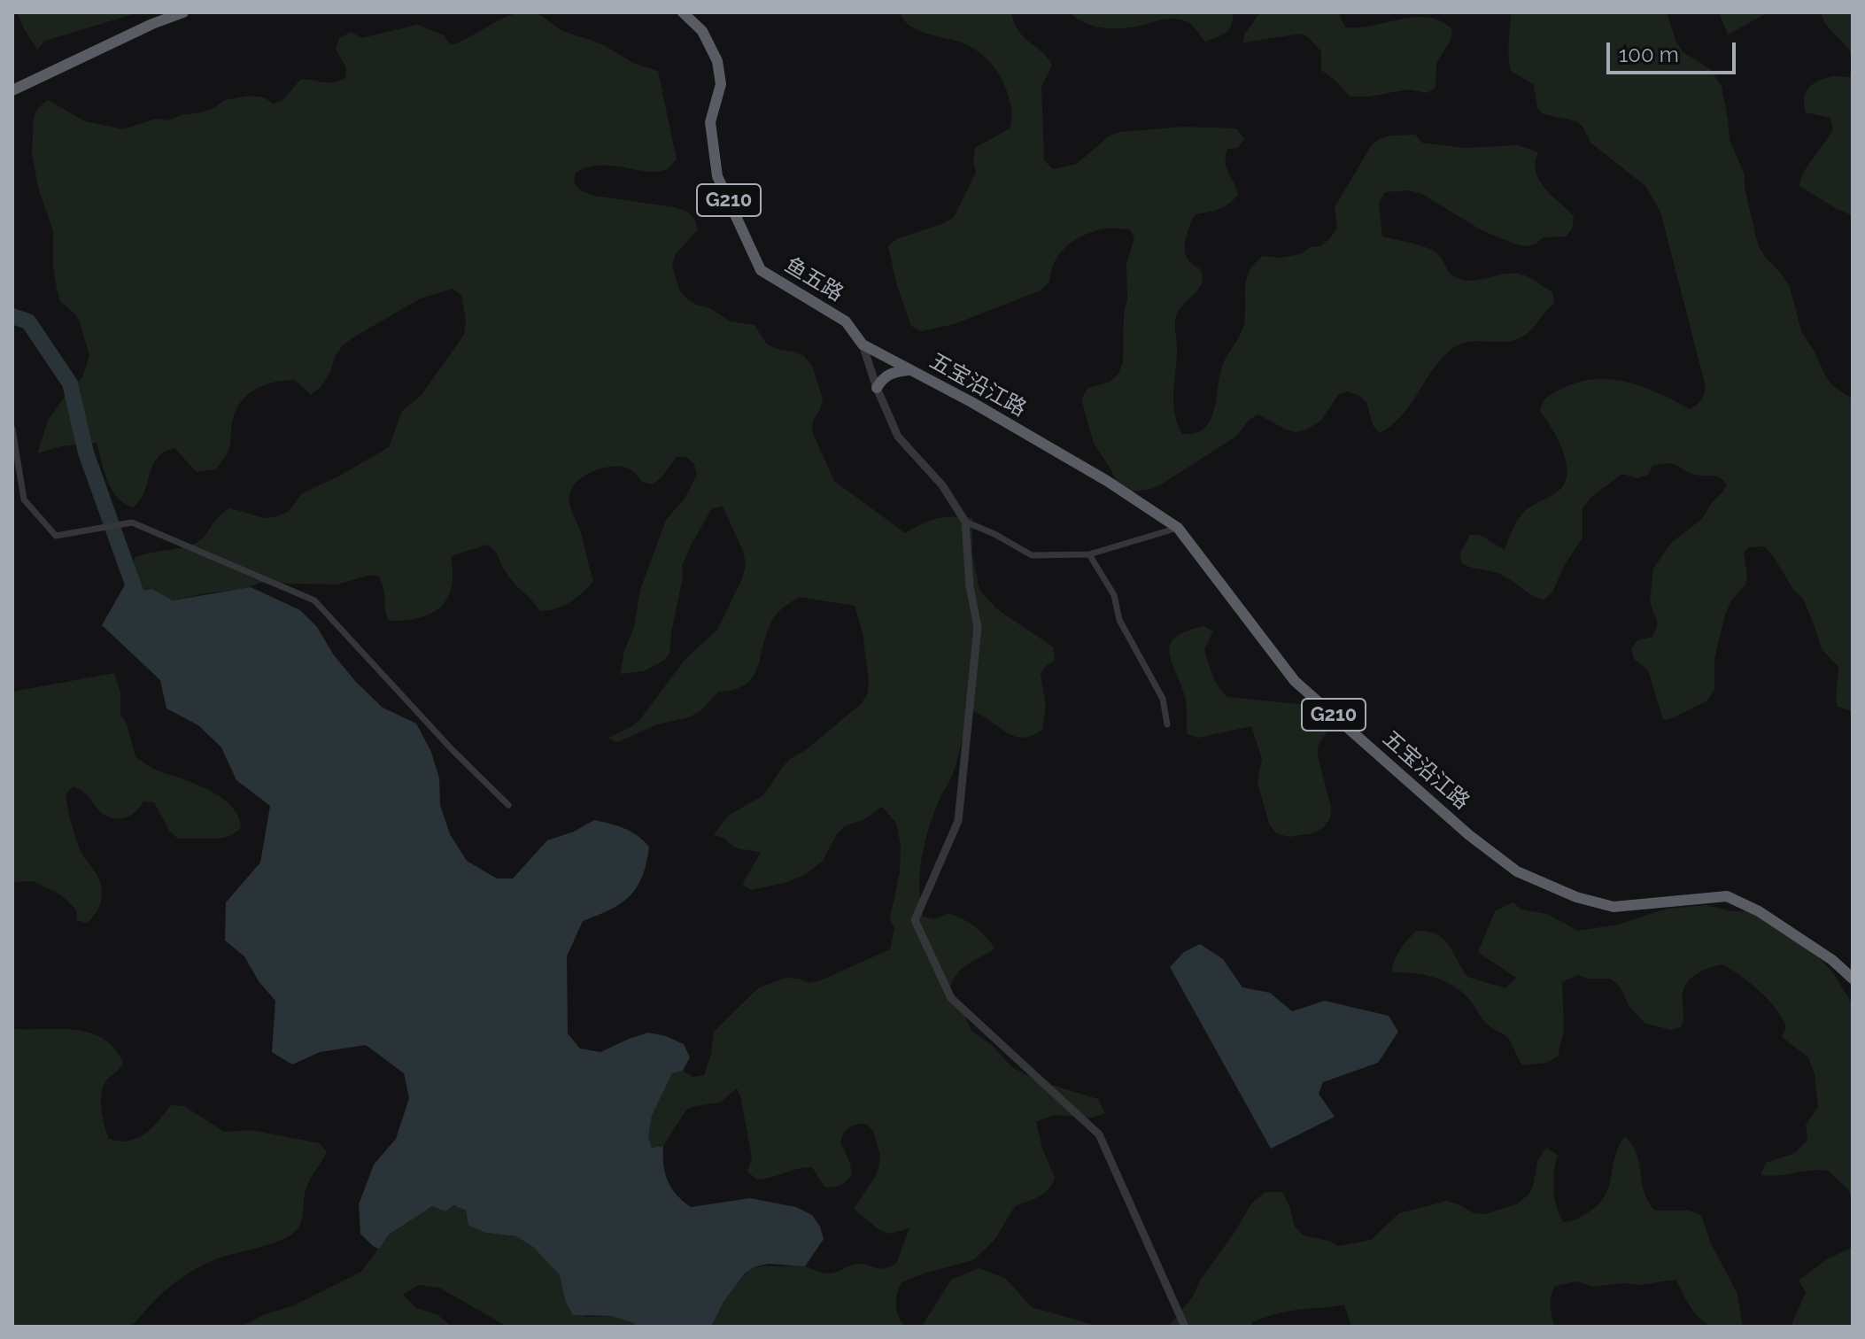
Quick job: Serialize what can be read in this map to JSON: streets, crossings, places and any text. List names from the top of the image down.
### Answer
{
  "streets": {
    "highway": ["G210", "鱼五路", "五宝沿江路"]
  },
  "crossings": [
    ["鱼五路", "五宝沿江路"]
  ],
  "scale_bar": "100 m"
}
